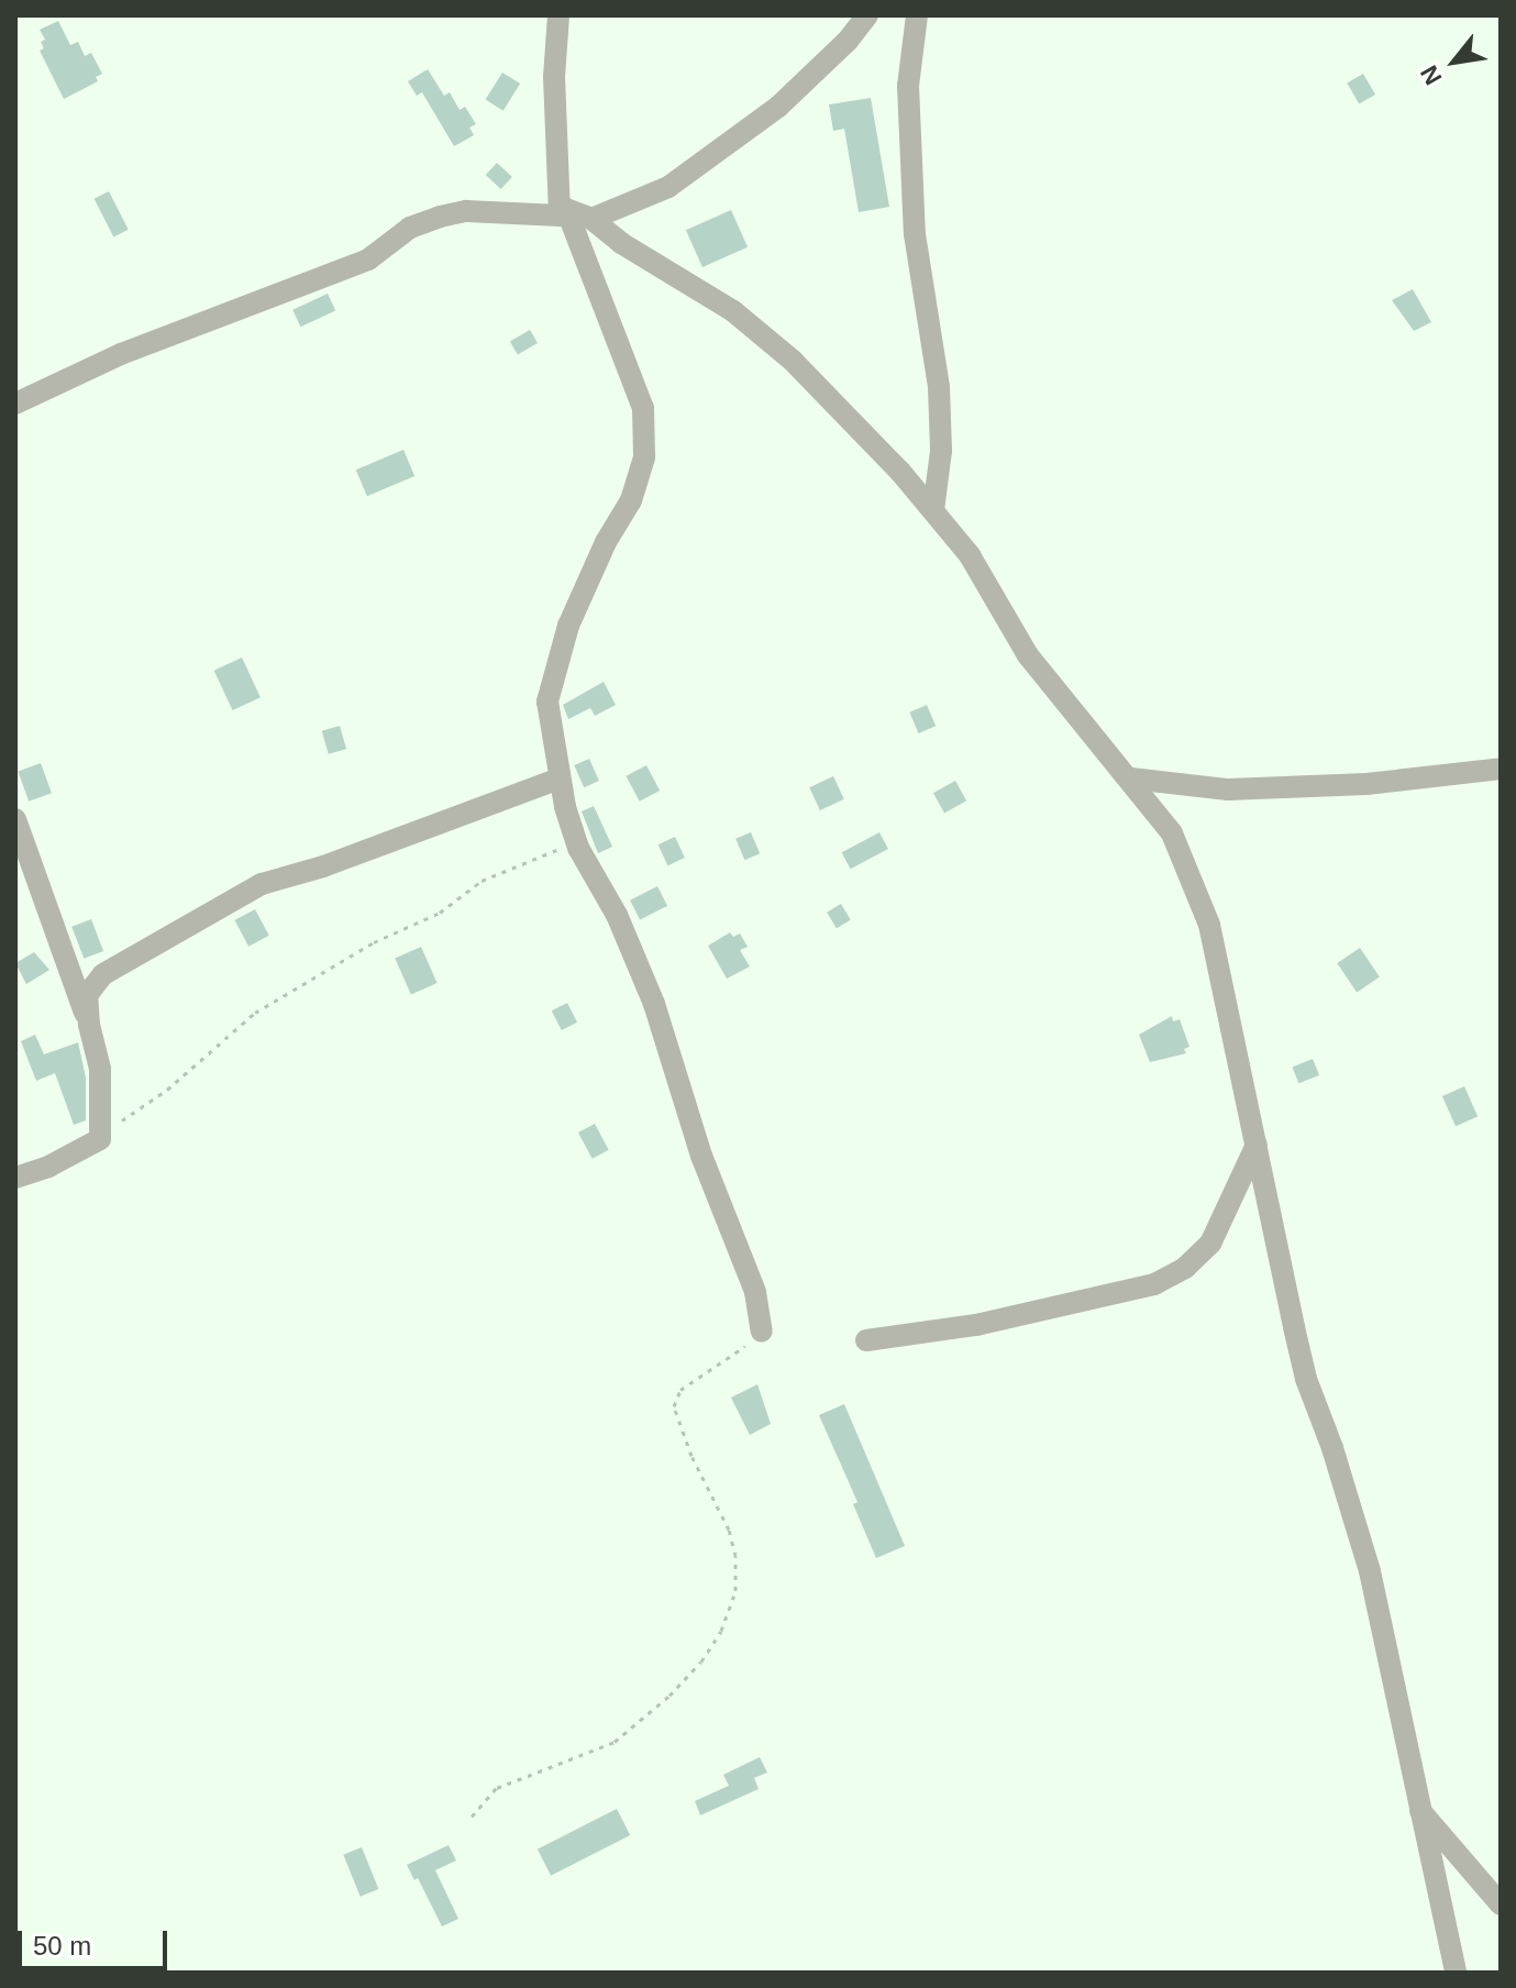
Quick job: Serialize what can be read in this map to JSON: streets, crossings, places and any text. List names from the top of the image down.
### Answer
{
  "scale_bar": "50 m",
  "north": "bottom left"
}
